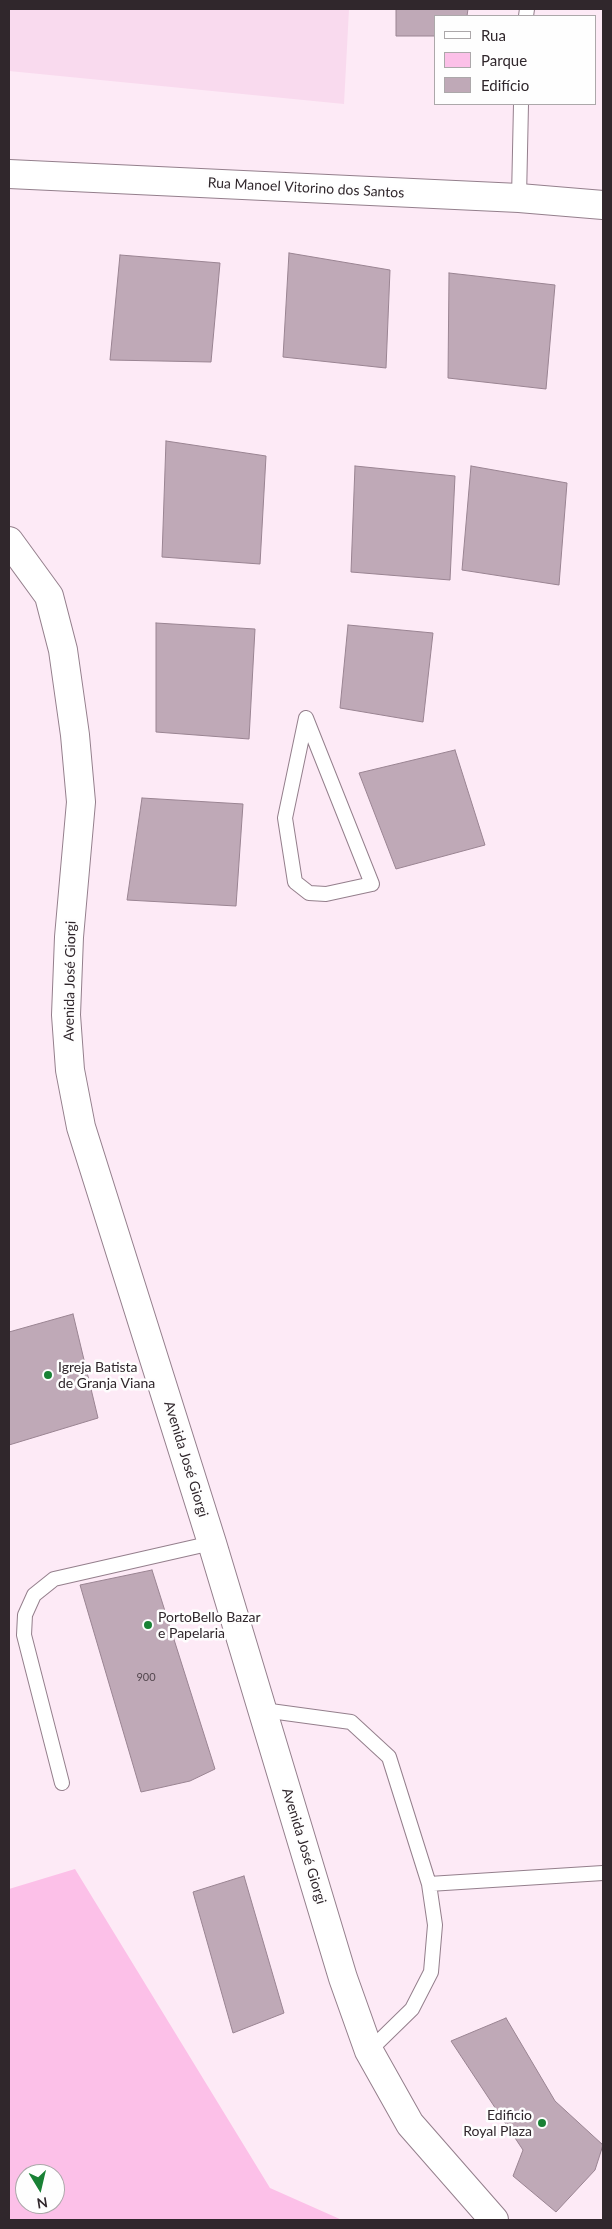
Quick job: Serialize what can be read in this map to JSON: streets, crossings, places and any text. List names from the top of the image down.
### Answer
{
  "streets": {
    "street": ["Rua Manoel Vitorino dos Santos", "Avenida José Giorgi"]
  },
  "places": ["Igreja Batista de Granja Viana", "PortoBello Bazar e Papelaria", "Edificio Royal Plaza"],
  "house_numbers": ["900"],
  "legend": ["Rua", "Parque", "Edifício"],
  "north": "bottom"
}
